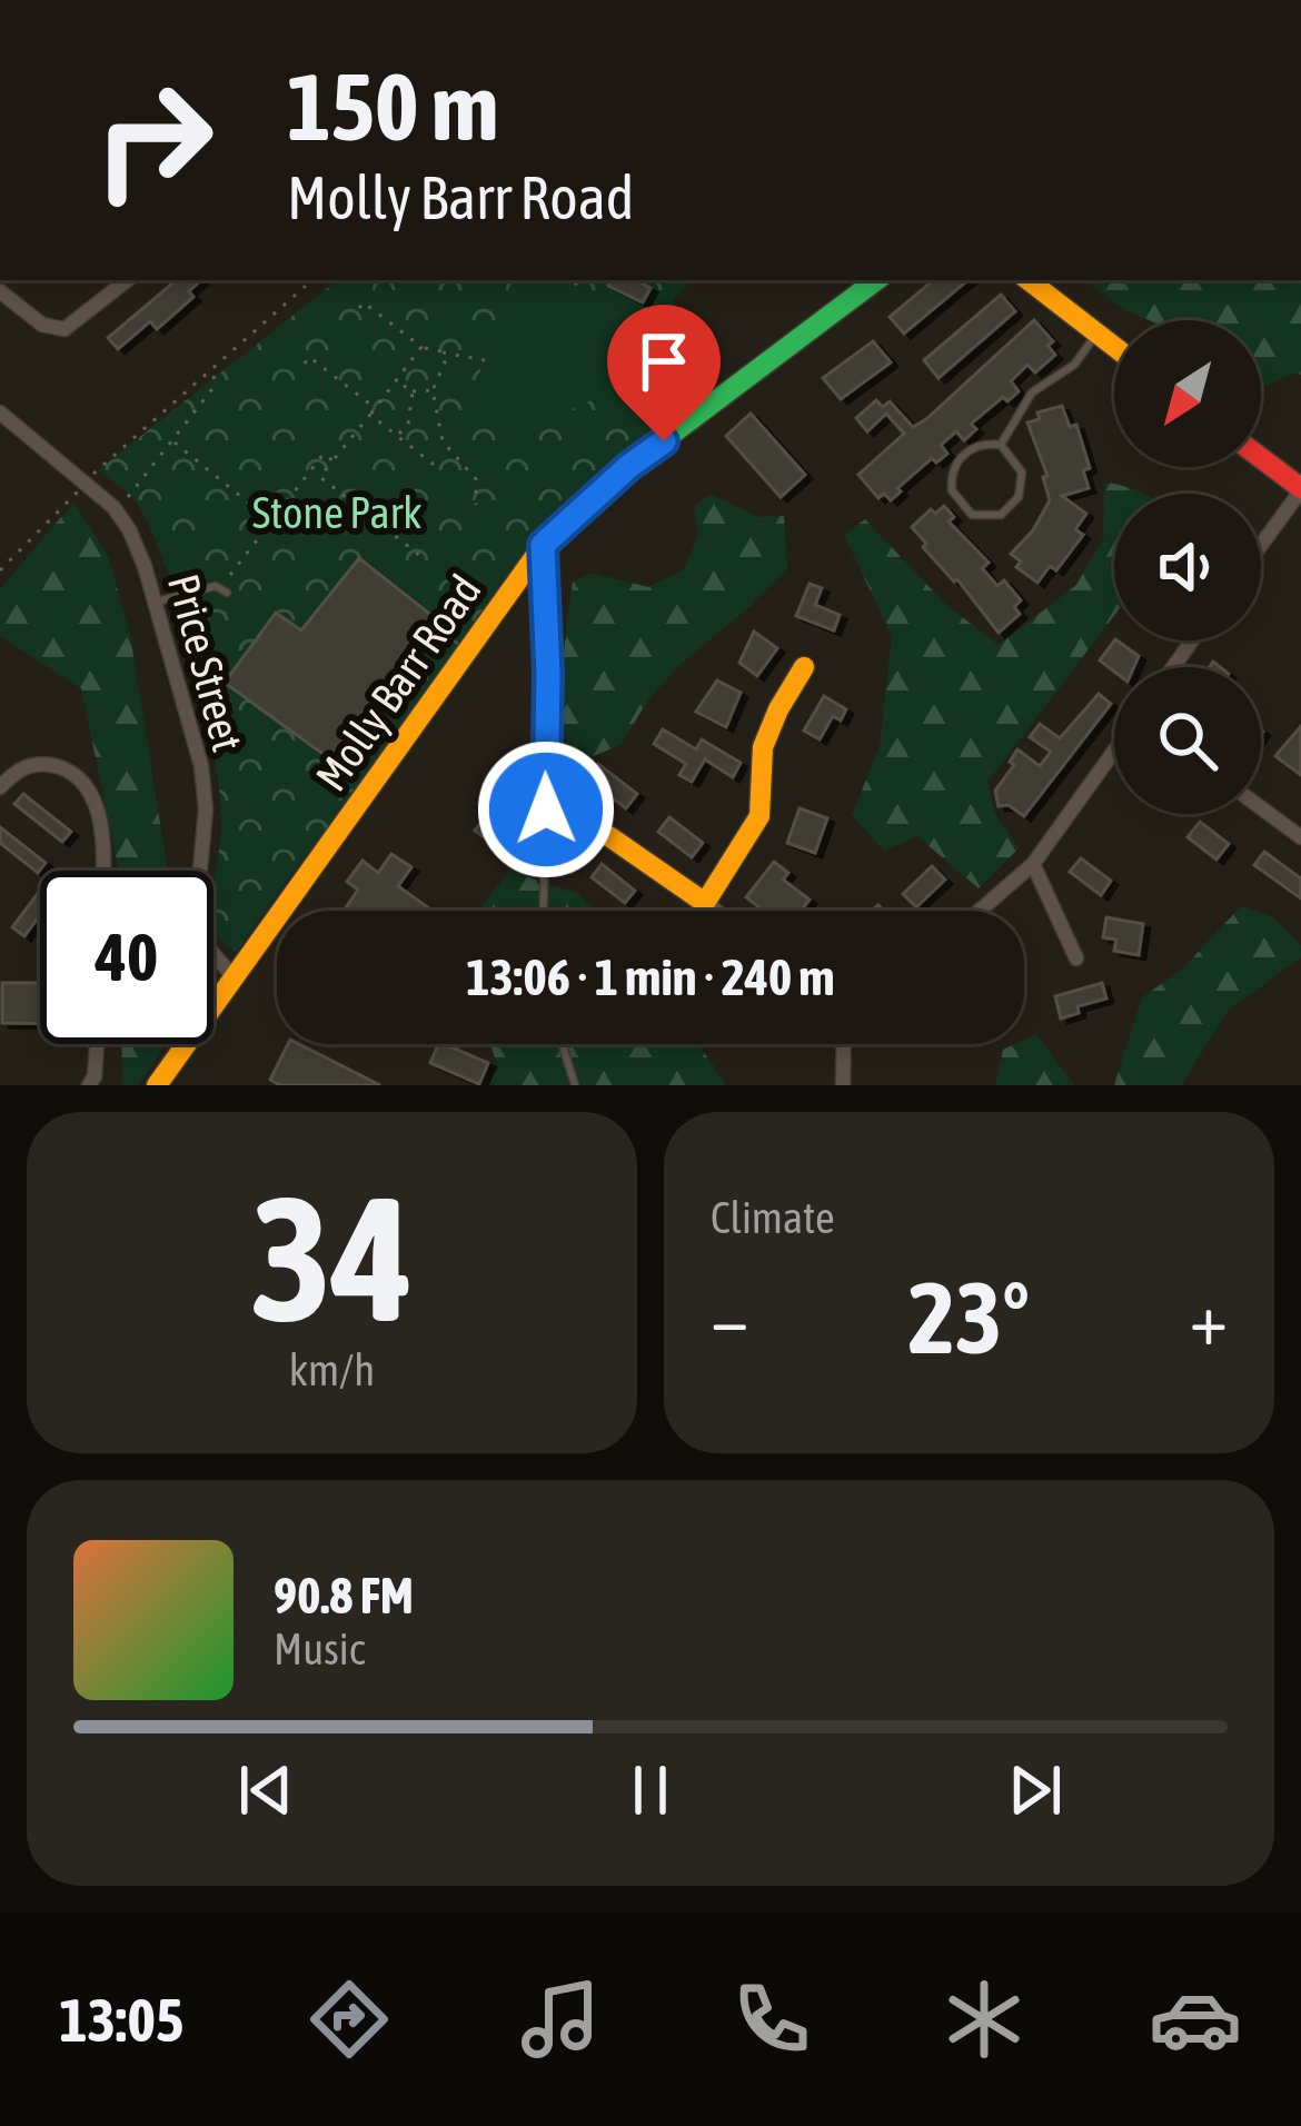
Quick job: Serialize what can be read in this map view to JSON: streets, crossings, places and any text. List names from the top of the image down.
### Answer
{
  "streets": {
    "main road": ["Molly Barr Road"],
    "street": ["Price Street"]
  },
  "crossings": [
    ["Price Street", "Molly Barr Road"]
  ],
  "parks": ["Stone Park"],
  "north": "bottom left",
  "page": {
    "turn": ["150 m", "Molly Barr Road"],
    "limit": "40",
    "trip": "13:06 · 1 min · 240 m",
    "tile": [
      ["34", "km/h"],
      "Climate"
    ],
    "heat": ["−", "23°", "+"],
    "song": ["90.8 FM", "Music"],
    "tabs": "13:05"
  }
}
